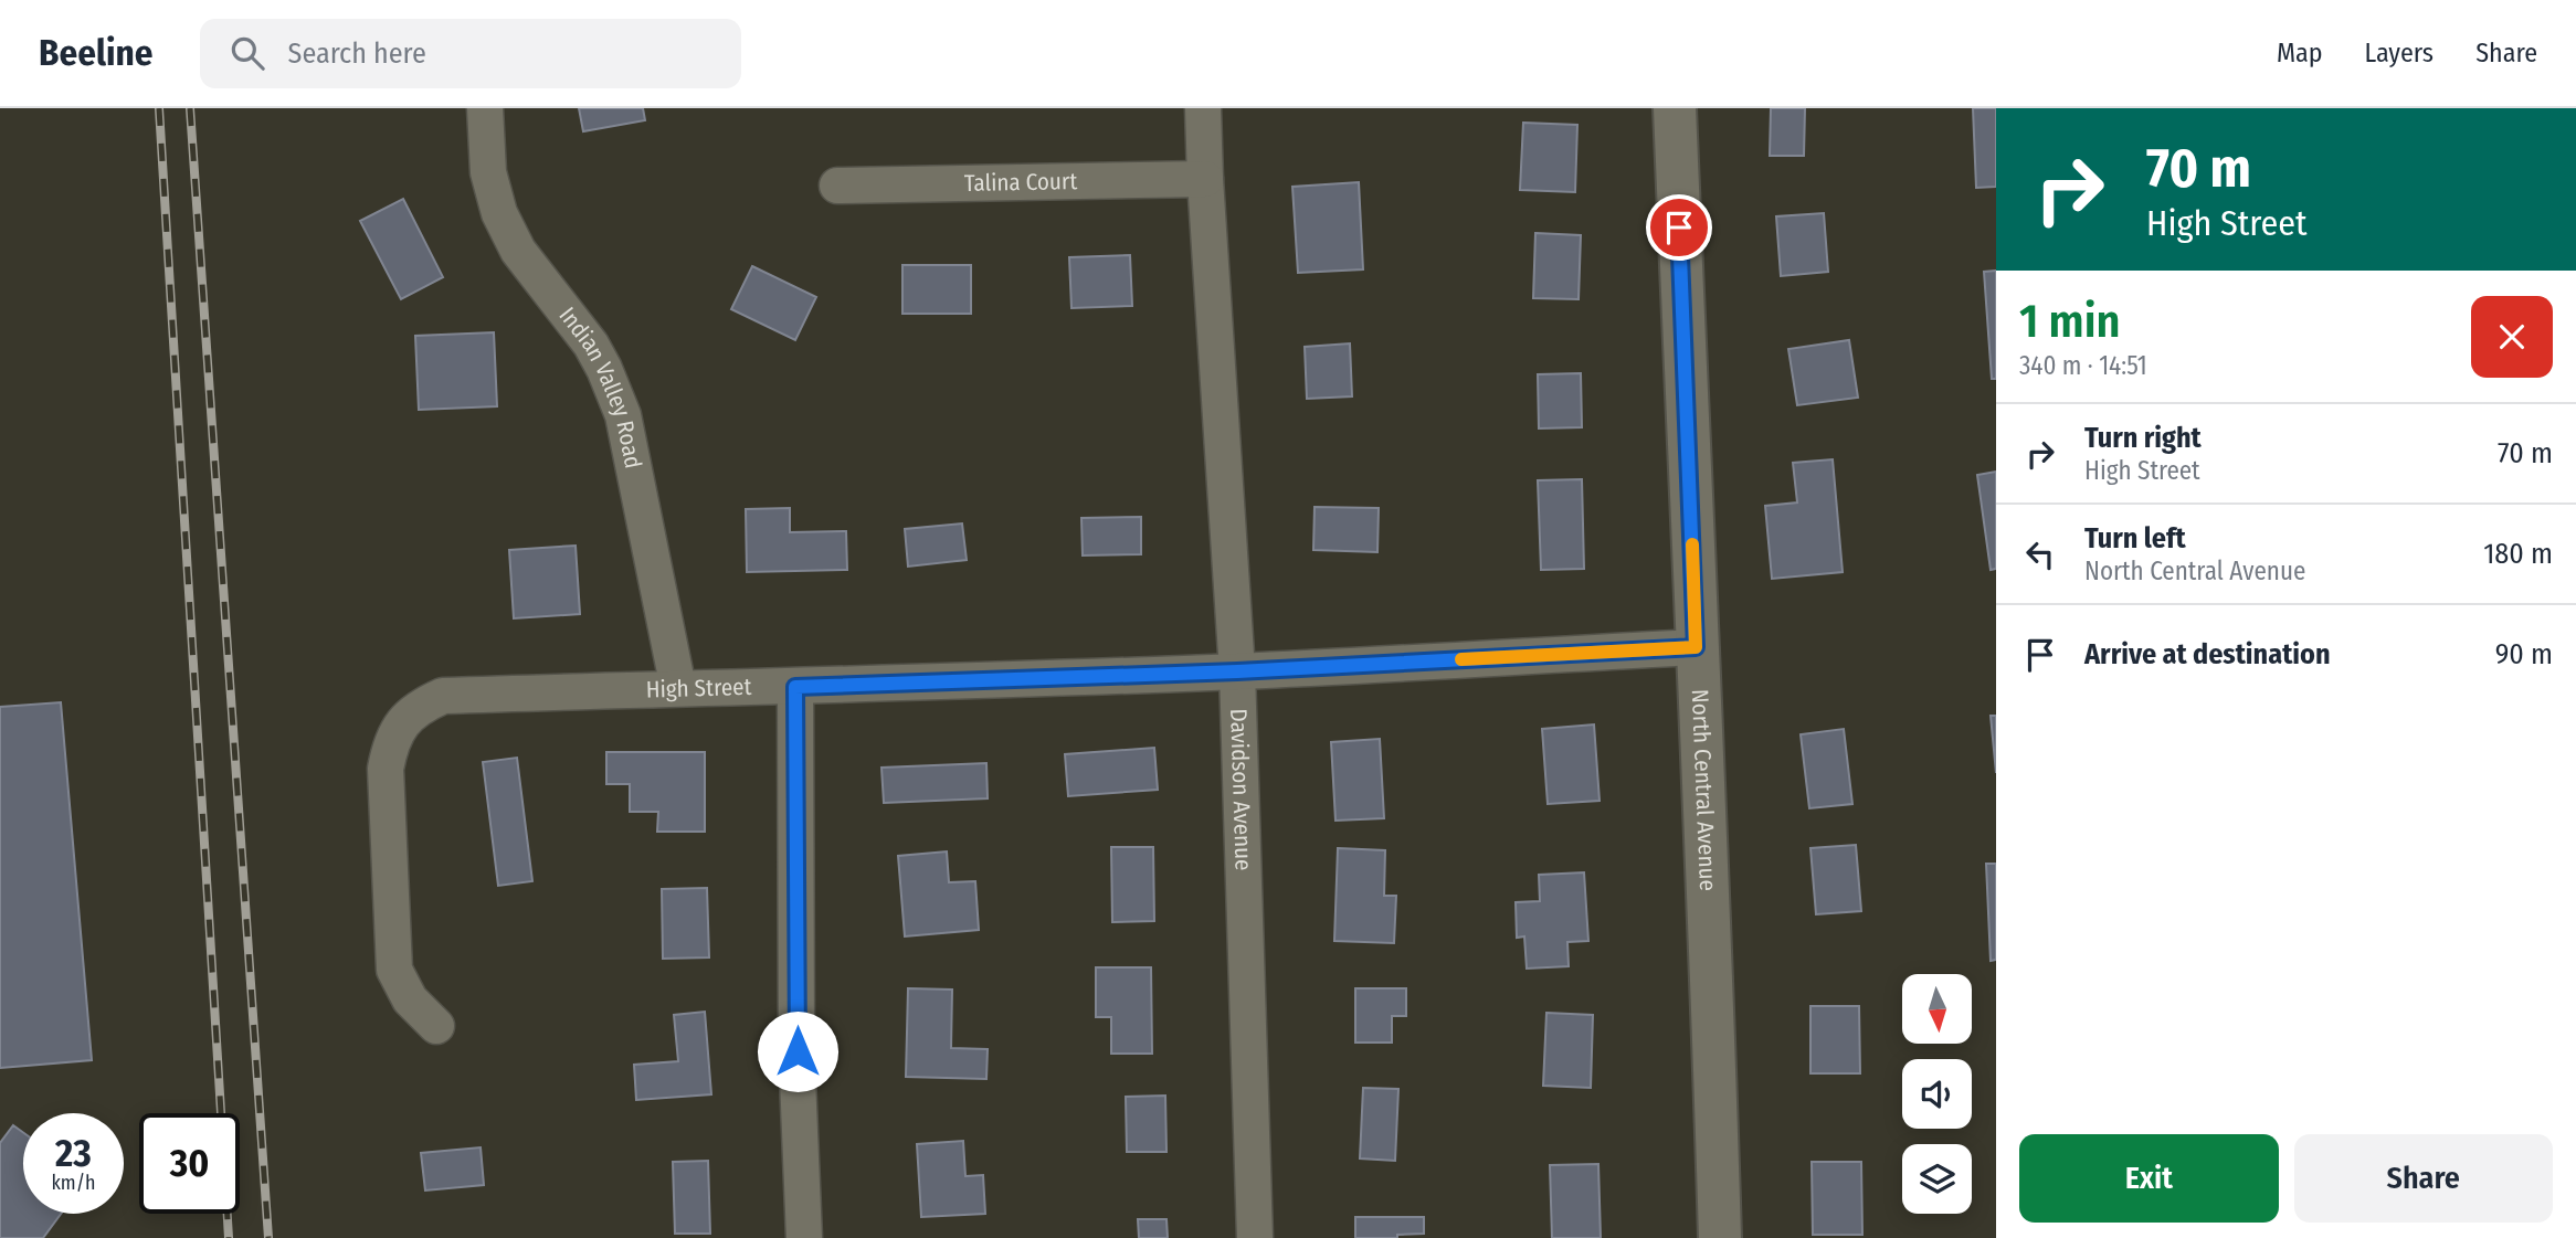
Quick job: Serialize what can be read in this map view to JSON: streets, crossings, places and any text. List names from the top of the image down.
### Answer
{
  "streets": {
    "main road": ["North Central Avenue"],
    "street": [
      "Talina Court",
      "Indian Valley Road",
      "High Street",
      "Davidson Avenue"
    ]
  },
  "crossings": [
    ["Talina Court", "Davidson Avenue"],
    ["Indian Valley Road", "High Street"],
    ["High Street", "Davidson Avenue"],
    ["High Street", "North Central Avenue"]
  ],
  "north": "bottom",
  "page": {
    "header": "Beeline",
    "search": "Search here",
    "nav": ["Map", "Layers", "Share"],
    "turn": ["70 m", "High Street"],
    "heading": ["1 min", "340 m · 14:51"],
    "list": [
      {
        "name": "Turn right",
        "note": "High Street",
        "value": "70 m"
      },
      {
        "name": "Turn left",
        "note": "North Central Avenue",
        "value": "180 m"
      },
      {
        "name": "Arrive at destination",
        "value": "90 m"
      }
    ],
    "speed": "23 km/h",
    "limit": "30",
    "buttons": ["Exit", "Share"]
  }
}
